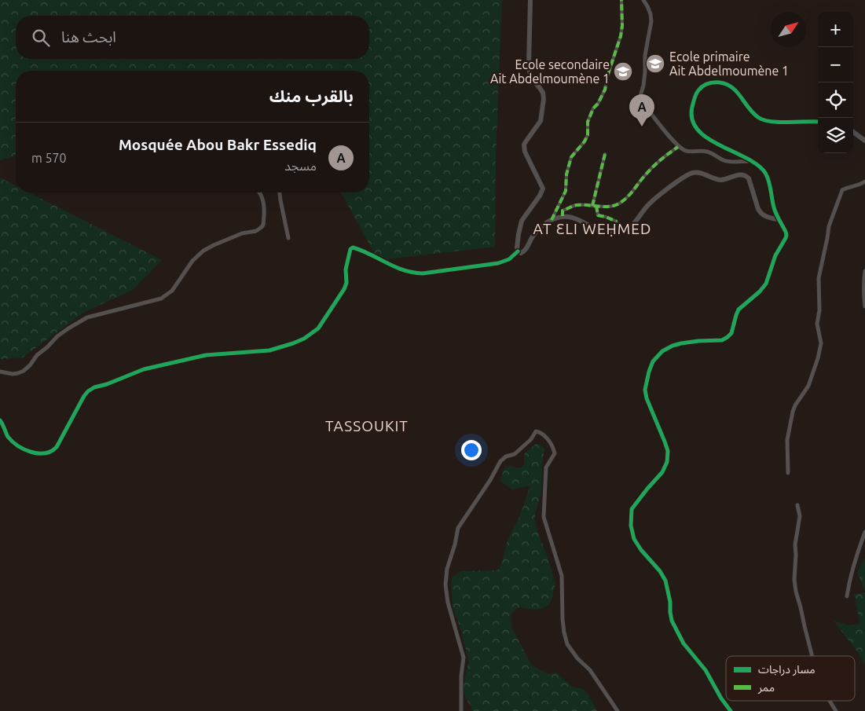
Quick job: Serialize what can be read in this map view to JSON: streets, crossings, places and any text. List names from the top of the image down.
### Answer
{
  "districts": ["AT ƐLI WEḤMED", "TASSOUKIT"],
  "places": {
    "school or university": ["Ecole primaire Ait Abdelmoumène 1", "Ecole secondaire Ait Abdelmoumène 1"]
  },
  "legend": ["مسار دراجات", "ممر"],
  "north": "top right",
  "page": {
    "map_buttons": ["+", "−"],
    "search": "ابحث هنا",
    "heading": "بالقرب منك",
    "pins": "A",
    "list": [
      {
        "mark": "A",
        "name": "Mosquée Abou Bakr Essediq",
        "note": "مسجد",
        "value": "570 m"
      }
    ]
  }
}
